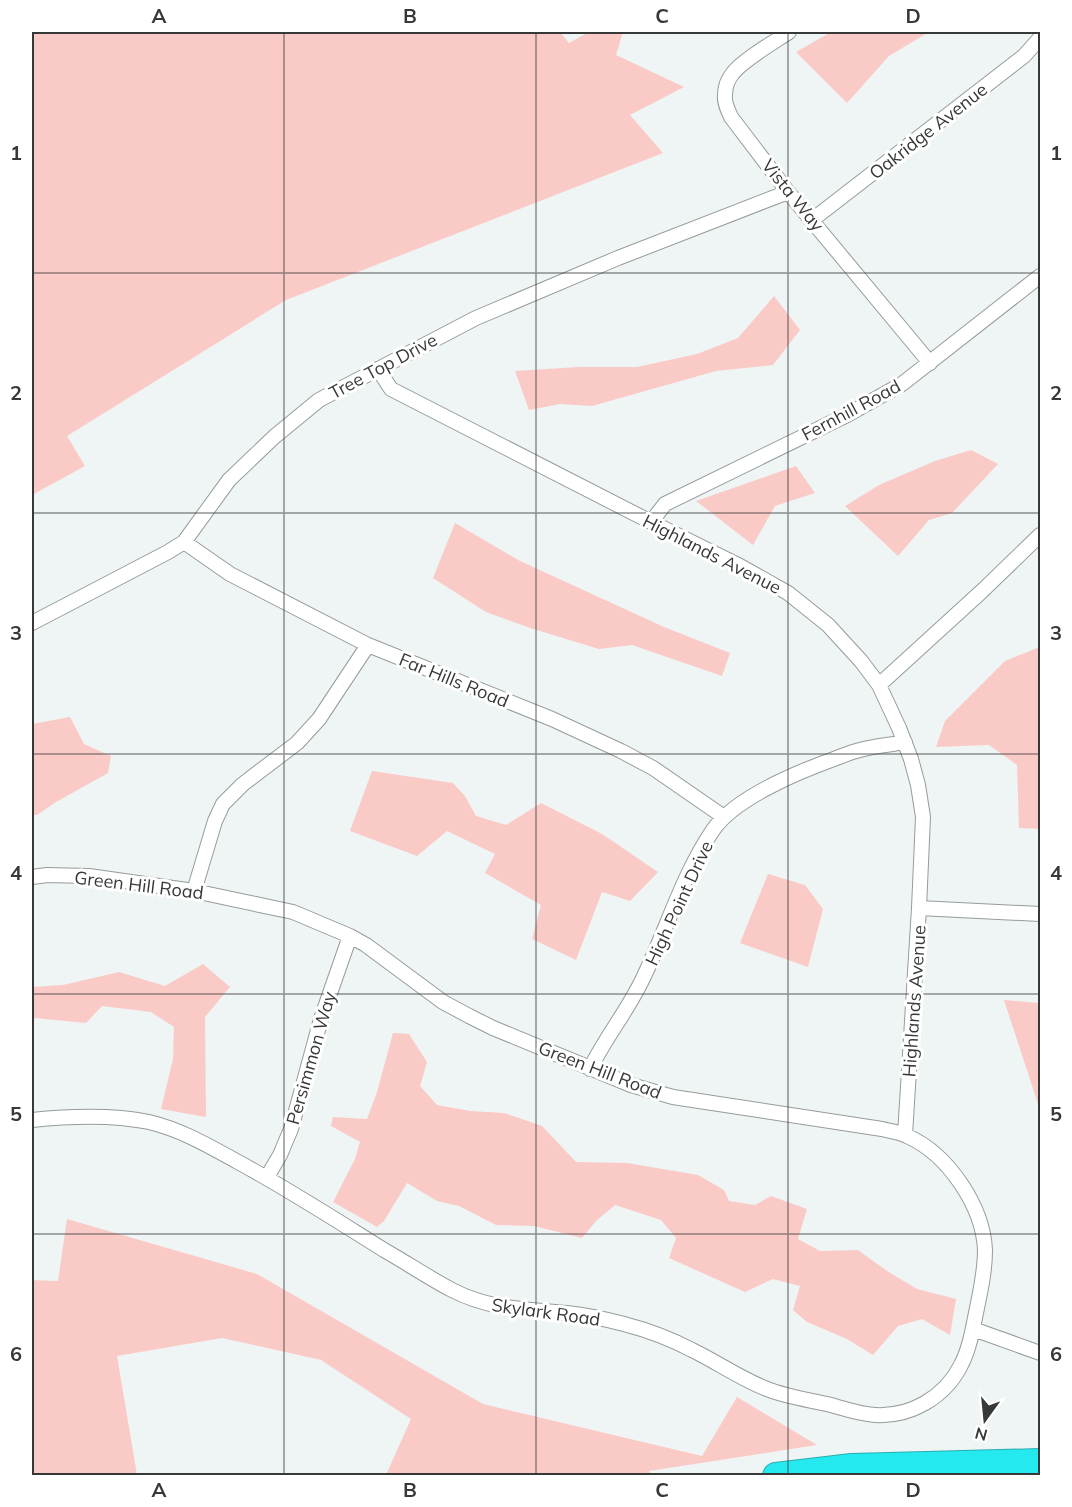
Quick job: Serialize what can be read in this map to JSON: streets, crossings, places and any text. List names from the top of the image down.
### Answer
{
  "streets": {
    "street": [
      "Oakridge Avenue",
      "Vista Way",
      "Tree Top Drive",
      "Fernhill Road",
      "Highlands Avenue",
      "Far Hills Road",
      "Green Hill Road",
      "High Point Drive",
      "Persimmon Way",
      "Skylark Road"
    ]
  },
  "crossings": [
    ["Oakridge Avenue", "Vista Way"],
    ["Vista Way", "Tree Top Drive"],
    ["Vista Way", "Fernhill Road"],
    ["Tree Top Drive", "Highlands Avenue"],
    ["Tree Top Drive", "Far Hills Road"],
    ["Fernhill Road", "Highlands Avenue"],
    ["Highlands Avenue", "Green Hill Road"],
    ["Highlands Avenue", "High Point Drive"],
    ["Far Hills Road", "High Point Drive"],
    ["Green Hill Road", "High Point Drive"],
    ["Green Hill Road", "Persimmon Way"],
    ["Green Hill Road", "Skylark Road"],
    ["Persimmon Way", "Skylark Road"]
  ],
  "north": "bottom",
  "grid": {
    "columns": [
      "A",
      "B",
      "C",
      "D"
    ],
    "rows": [
      "1",
      "2",
      "3",
      "4",
      "5",
      "6"
    ]
  }
}
